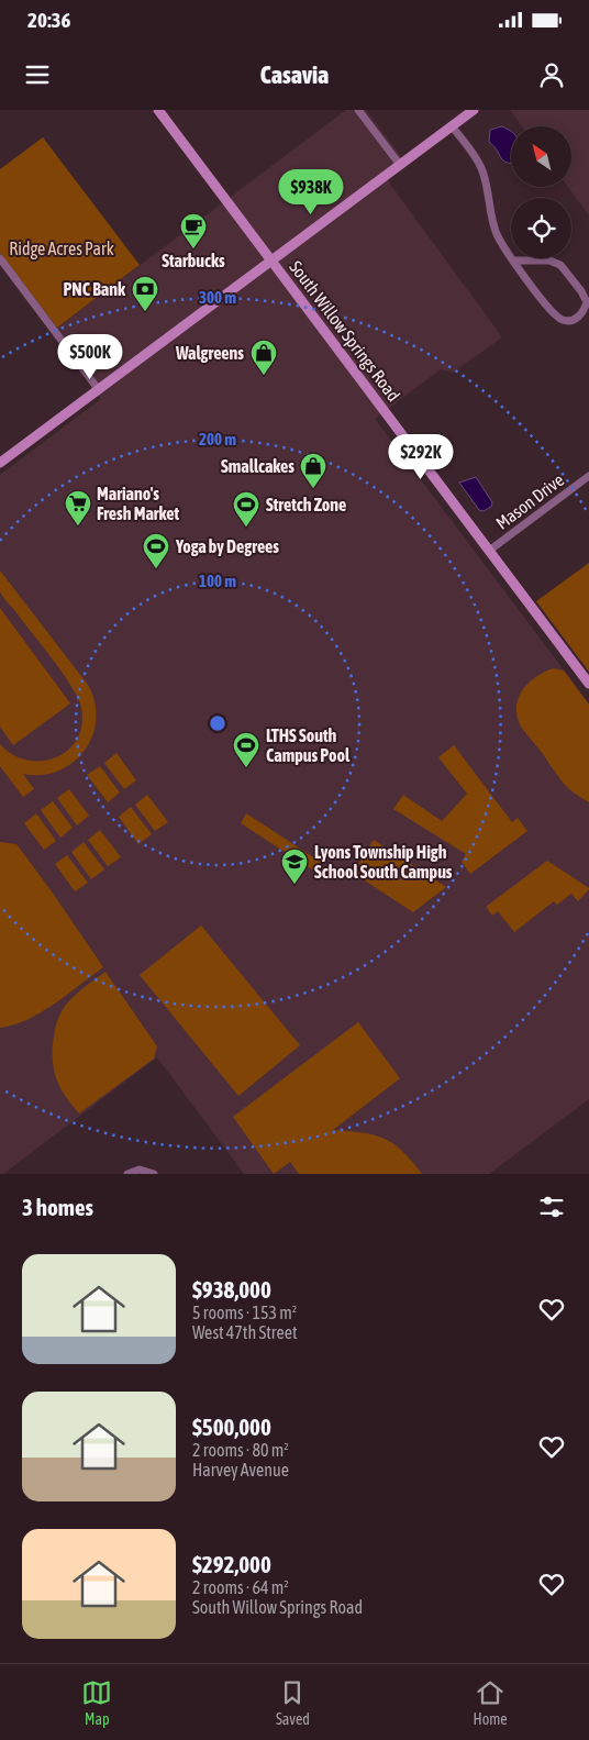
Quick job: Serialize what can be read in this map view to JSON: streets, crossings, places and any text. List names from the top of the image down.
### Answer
{
  "streets": {
    "street": ["South Willow Springs Road", "Mason Drive"]
  },
  "crossings": [
    ["South Willow Springs Road", "Mason Drive"]
  ],
  "parks": ["Ridge Acres Park"],
  "places": {
    "cafe": ["Starbucks"],
    "bank": ["PNC Bank"],
    "shop": ["Walgreens", "Smallcakes"],
    "supermarket": ["Mariano's Fresh Market"],
    "sports": ["Stretch Zone", "Yoga by Degrees", "LTHS South Campus Pool"],
    "school or university": ["Lyons Township High School South Campus"]
  },
  "north": "top left",
  "page": {
    "status": "20:36",
    "header": "Casavia",
    "price": ["$938K", "$500K", "$292K"],
    "heading": "3 homes",
    "list": [
      {
        "name": "$938,000",
        "note": "5 rooms · 153 m² · West 47th Street"
      },
      {
        "name": "$500,000",
        "note": "2 rooms · 80 m² · Harvey Avenue"
      },
      {
        "name": "$292,000",
        "note": "2 rooms · 64 m² · South Willow Springs Road"
      }
    ],
    "tabs": ["Map", "Saved", "Home"]
  },
  "rings": ["300 m", "200 m", "100 m"]
}
